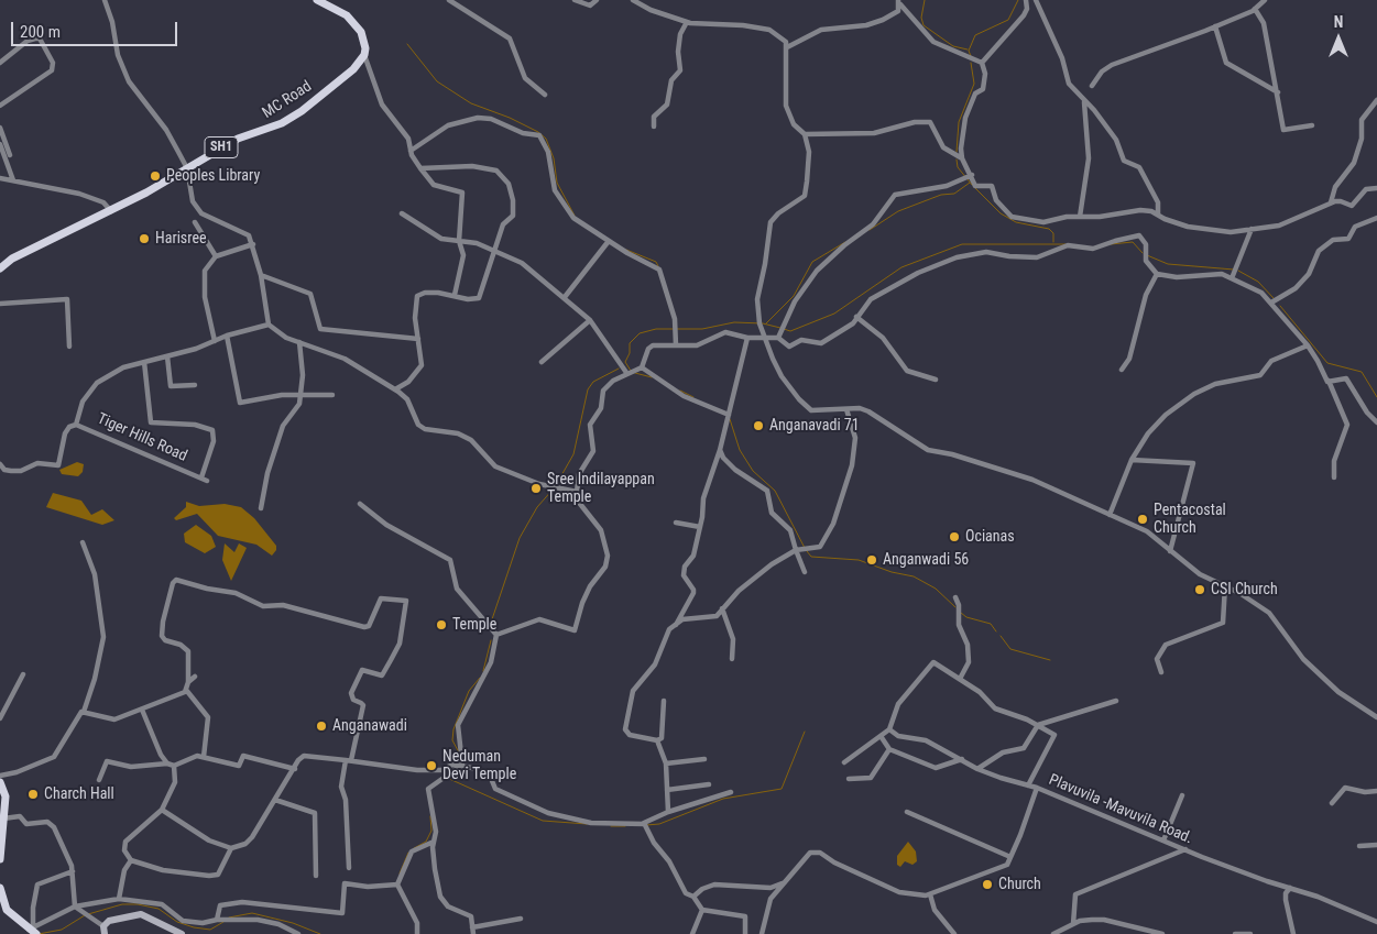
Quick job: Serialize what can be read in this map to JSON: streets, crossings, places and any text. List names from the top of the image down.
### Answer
{
  "streets": {
    "main road": ["MC Road", "SH1"],
    "street": ["Tiger Hills Road", "Plavuvila -Mavuvila Road."]
  },
  "places": [
    "Peoples Library",
    "Harisree",
    "Anganavadi 71",
    "Sree Indilayappan Temple",
    "Pentacostal Church",
    "Ocianas",
    "Anganwadi 56",
    "CSI Church",
    "Temple",
    "Anganawadi",
    "Neduman Devi Temple",
    "Charch Hall",
    "Church"
  ],
  "scale_bar": "200 m",
  "north": "top"
}
